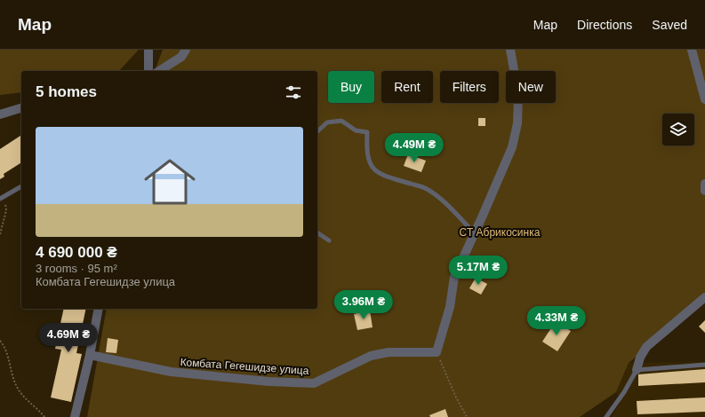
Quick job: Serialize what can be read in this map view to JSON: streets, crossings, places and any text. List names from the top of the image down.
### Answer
{
  "streets": {
    "street": ["Комбата Гегешидзе улица"]
  },
  "parks": ["СТ Абрикосинка"],
  "page": {
    "header": "Map",
    "nav": ["Map", "Directions", "Saved"],
    "chip": [
      "Buy",
      "Rent",
      "Filters",
      "New"
    ],
    "heading": "5 homes",
    "list": [
      {
        "name": "4 690 000 ₴",
        "note": "3 rooms · 95 m² · Комбата Гегешидзе улица"
      }
    ],
    "price": [
      "4.49M ₴",
      "5.17M ₴",
      "3.96M ₴",
      "4.33M ₴",
      "4.69M ₴"
    ]
  }
}
